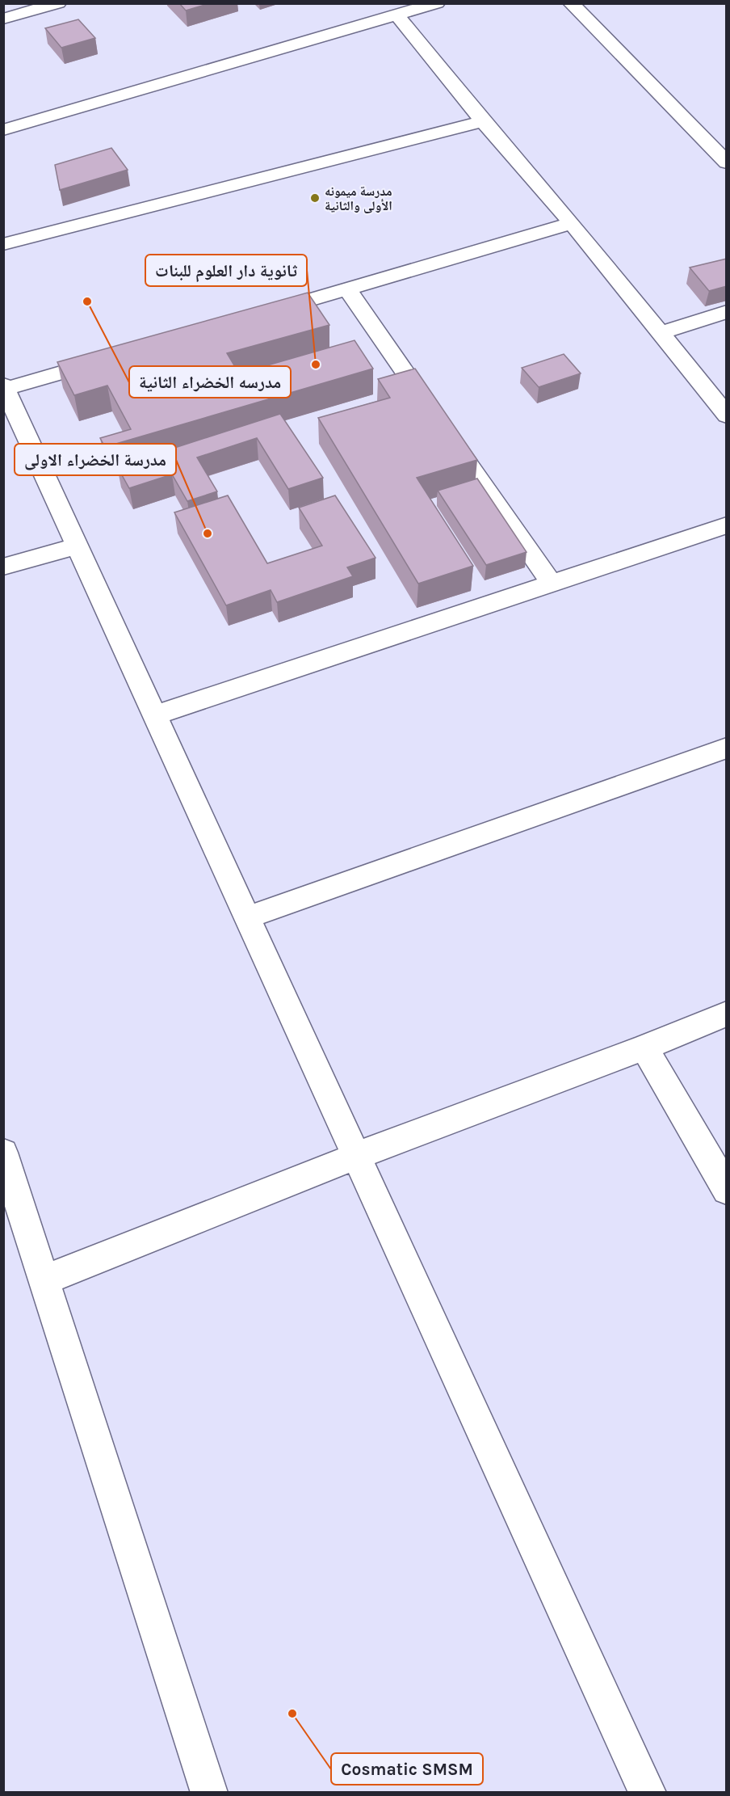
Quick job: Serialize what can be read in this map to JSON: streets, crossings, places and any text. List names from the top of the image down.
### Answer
{
  "places": [
    "مدرسة ميمونه الأولى والثانية",
    "مدرسه الخضراء الثانية",
    "ثانوية دار العلوم للبنات",
    "مدرسة الخضراء الاولى",
    "Cosmatic SMSM"
  ]
}
